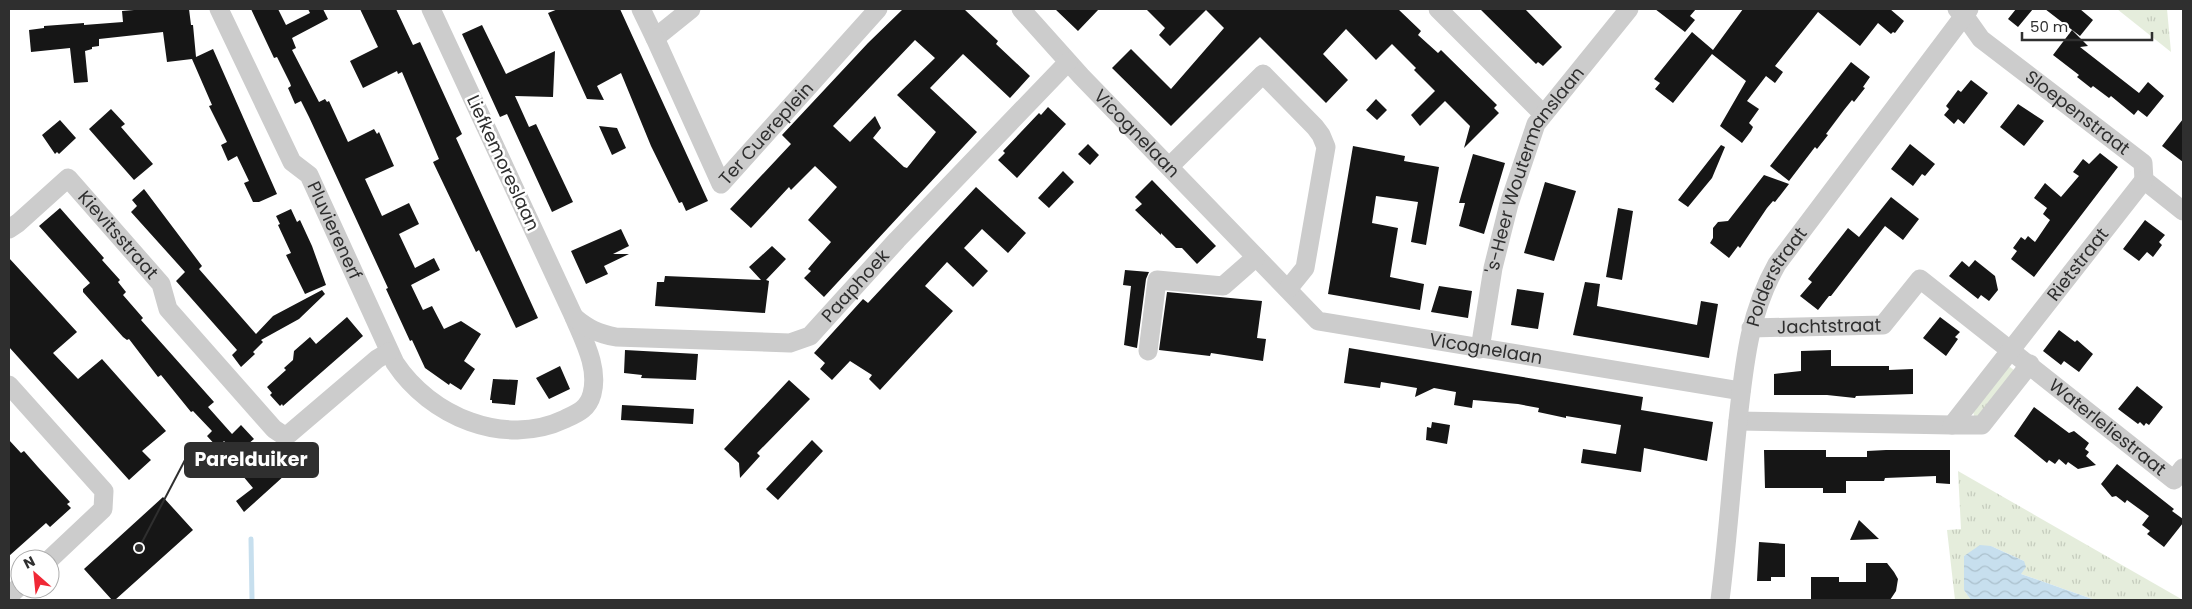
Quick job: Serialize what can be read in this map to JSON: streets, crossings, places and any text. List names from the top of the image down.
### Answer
{
  "streets": {
    "street": [
      "Sloepenstraat",
      "Ter Cuereplein",
      "Vicognelaan",
      "Liefkemoreslaan",
      "'s-Heer Woutermanslaan",
      "Pluvierenerf",
      "Kievitsstraat",
      "Rietstraat",
      "Polderstraat",
      "Paaphoek",
      "Jachtstraat",
      "Waterleliestraat"
    ]
  },
  "crossings": [
    ["Sloepenstraat", "Rietstraat"],
    ["Sloepenstraat", "Polderstraat"],
    ["Vicognelaan", "'s-Heer Woutermanslaan"],
    ["Vicognelaan", "Polderstraat"],
    ["Vicognelaan", "Paaphoek"],
    ["Liefkemoreslaan", "Pluvierenerf"],
    ["Liefkemoreslaan", "Paaphoek"],
    ["Pluvierenerf", "Kievitsstraat"],
    ["Pluvierenerf", "Paaphoek"],
    ["Rietstraat", "Jachtstraat"],
    ["Polderstraat", "Jachtstraat"]
  ],
  "places": ["Parelduiker"],
  "scale_bar": "50 m",
  "north": "top left"
}
